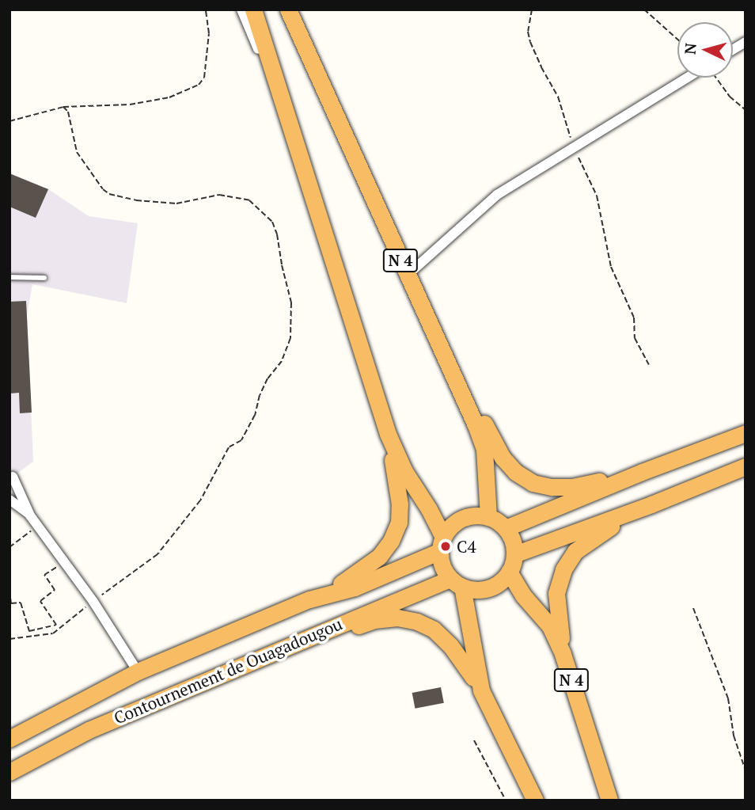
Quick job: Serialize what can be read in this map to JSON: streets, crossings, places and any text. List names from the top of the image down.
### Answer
{
  "streets": {
    "highway": ["N 4", "Contournement de Ouagadougou"]
  },
  "crossings": [
    ["N 4", "Contournement de Ouagadougou"]
  ],
  "places": ["C4"],
  "north": "left"
}
